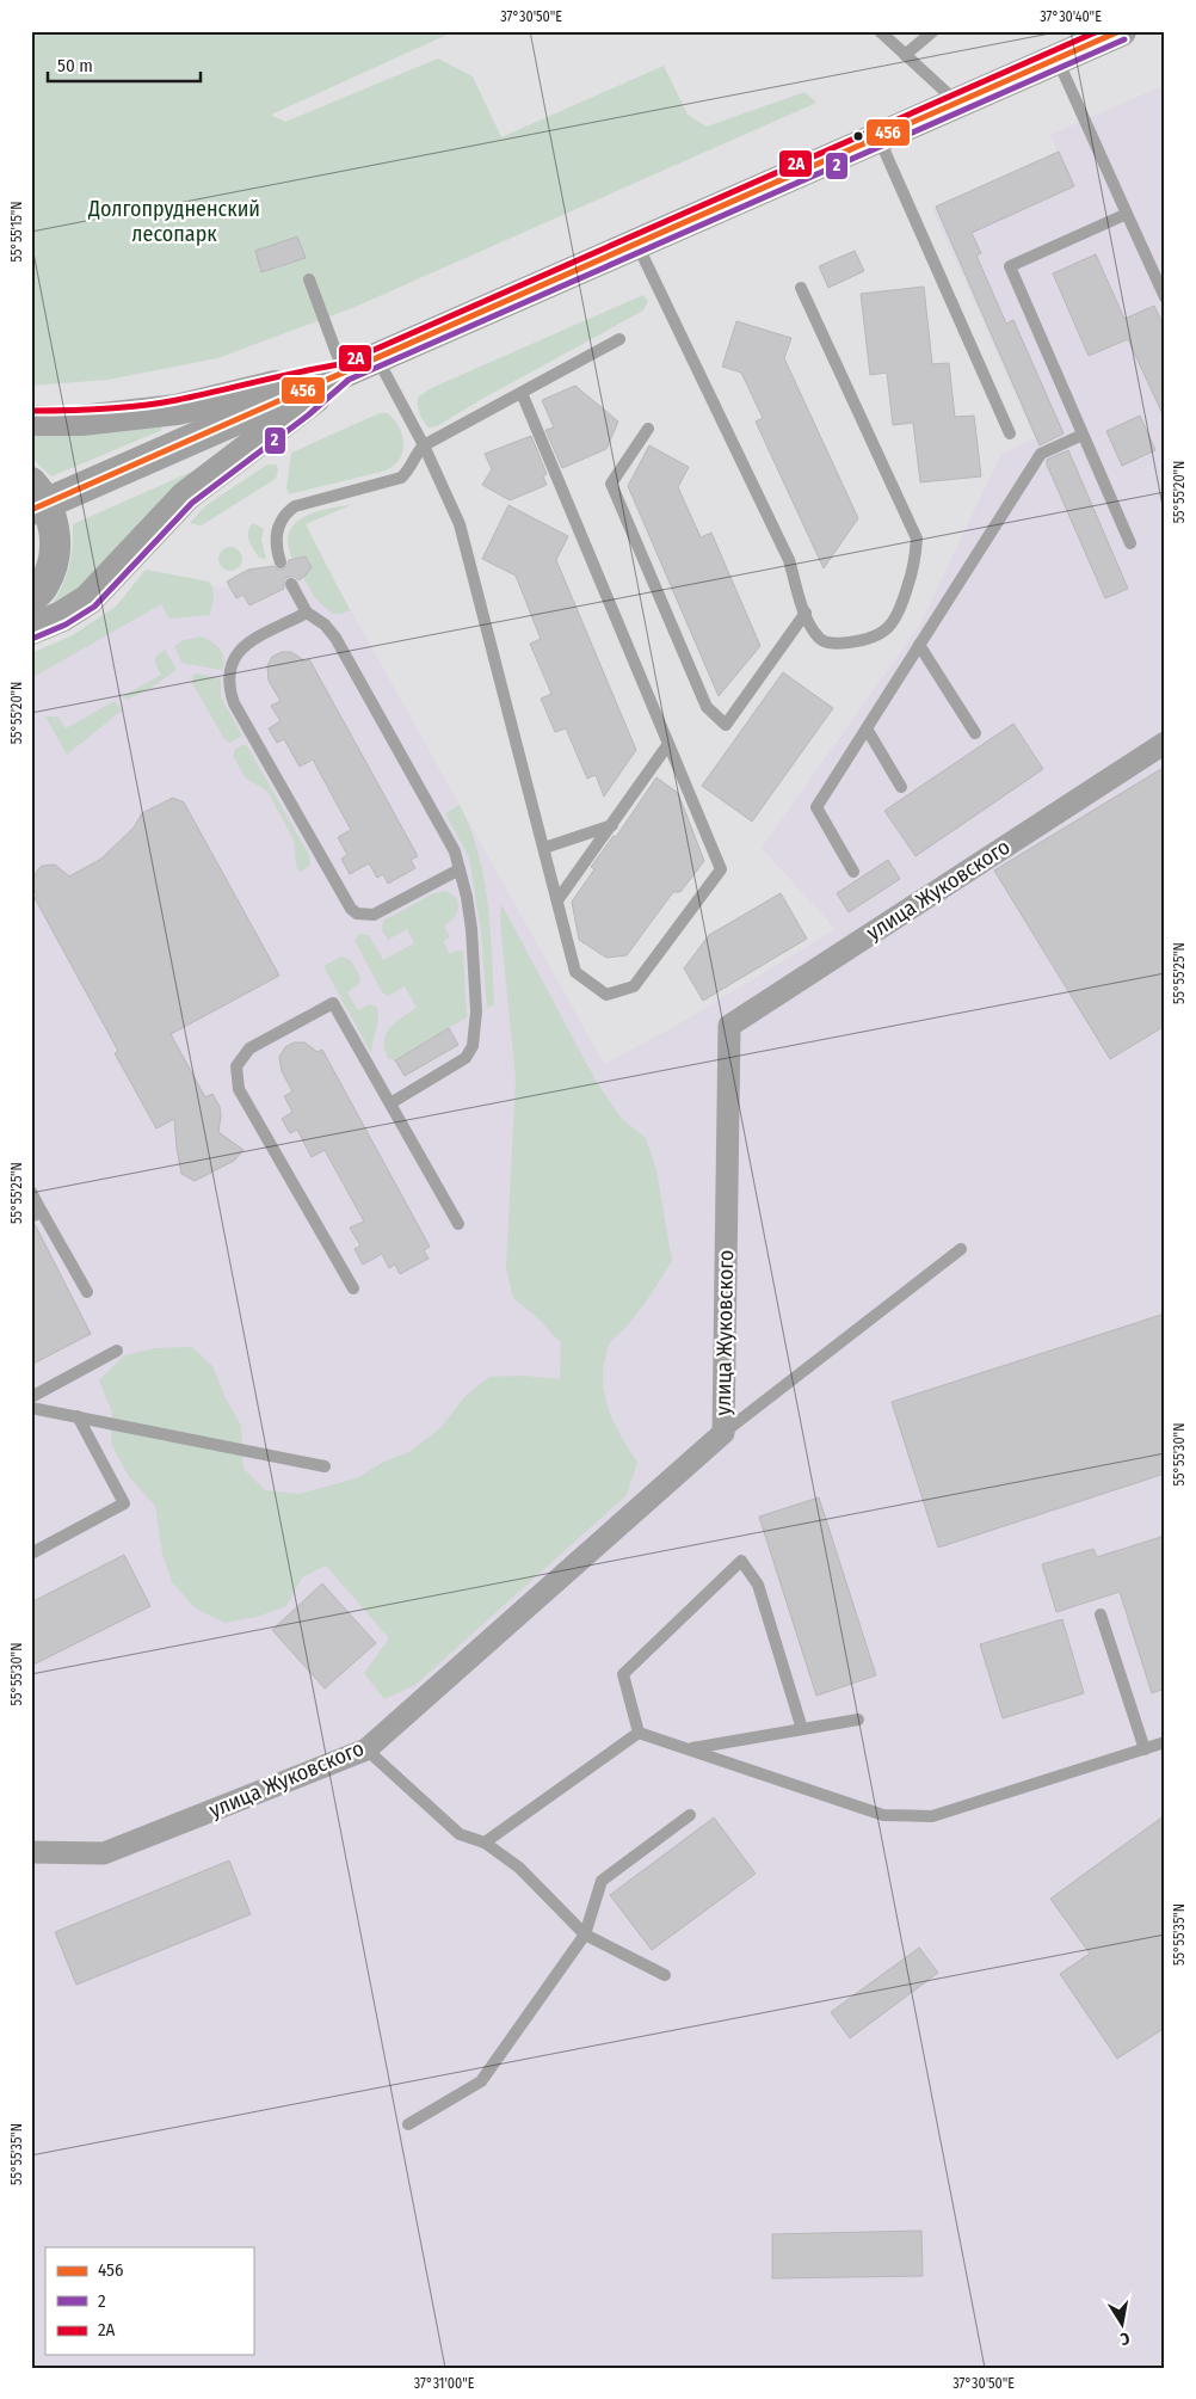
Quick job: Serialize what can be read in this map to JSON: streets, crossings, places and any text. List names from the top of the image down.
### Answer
{
  "streets": {
    "street": ["улица Жуковского"]
  },
  "parks": ["Долгопрудненский лесопарк"],
  "lines": ["transit line 456", "transit line 2А", "transit line 2"],
  "legend": ["456", "2", "2А"],
  "scale_bar": "50 m",
  "north": "bottom",
  "coordinates": [
    "37°30'50\"E",
    "37°30'40\"E",
    "55°55'15\"N",
    "55°55'20\"N",
    "55°55'25\"N",
    "55°55'30\"N",
    "55°55'35\"N",
    "37°31'00\"E"
  ]
}
